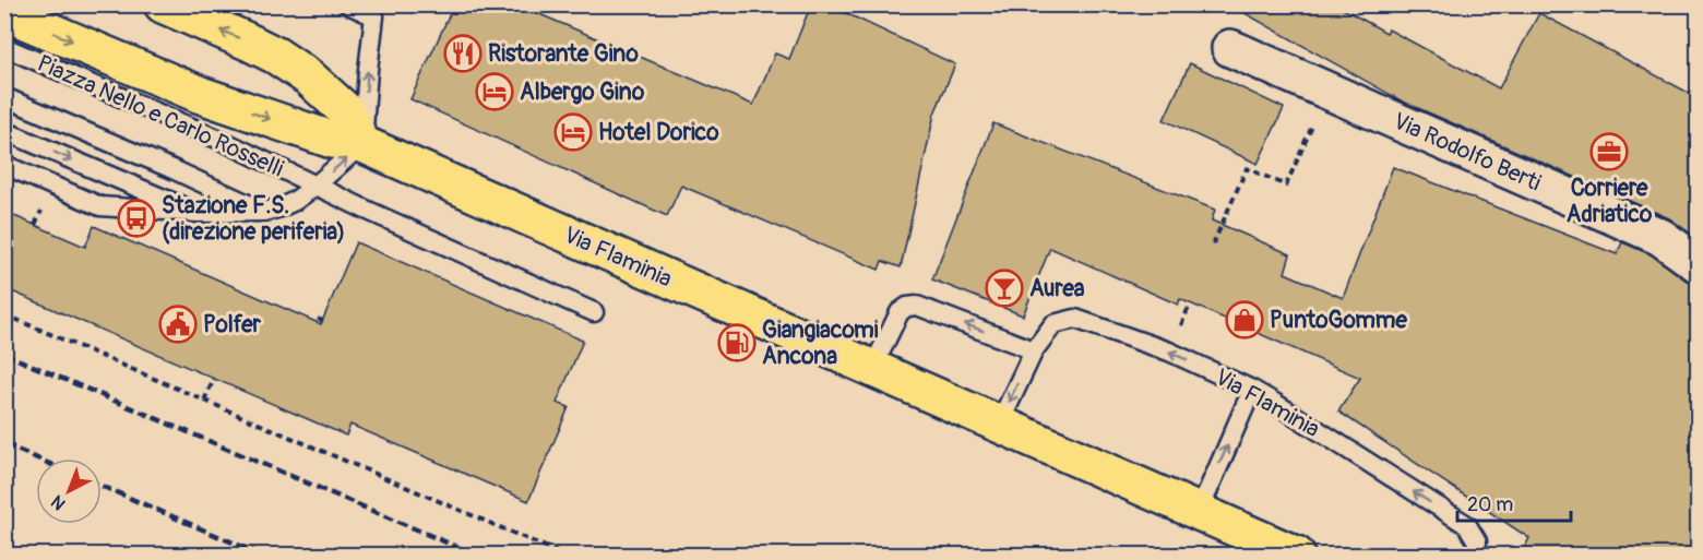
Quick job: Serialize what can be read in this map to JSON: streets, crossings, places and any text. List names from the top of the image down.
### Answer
{
  "streets": {
    "main road": ["Piazza Nello e Carlo Rosselli", "Via Flaminia"],
    "street": ["Via Rodolfo Berti"]
  },
  "crossings": [
    ["Piazza Nello e Carlo Rosselli", "Via Flaminia"]
  ],
  "places": {
    "restaurant": ["Ristorante Gino"],
    "hotel": ["Albergo Gino", "Hotel Dorico"],
    "office": ["Corriere Adriatico"],
    "bus stop": ["Stazione F.S. (direzione periferia)"],
    "bar": ["Aurea"],
    "shop": ["PuntoGomme"],
    "public building": ["Polfer"],
    "fuel station": ["Giangiacomi Ancona"]
  },
  "scale_bar": "20 m",
  "north": "bottom left"
}
